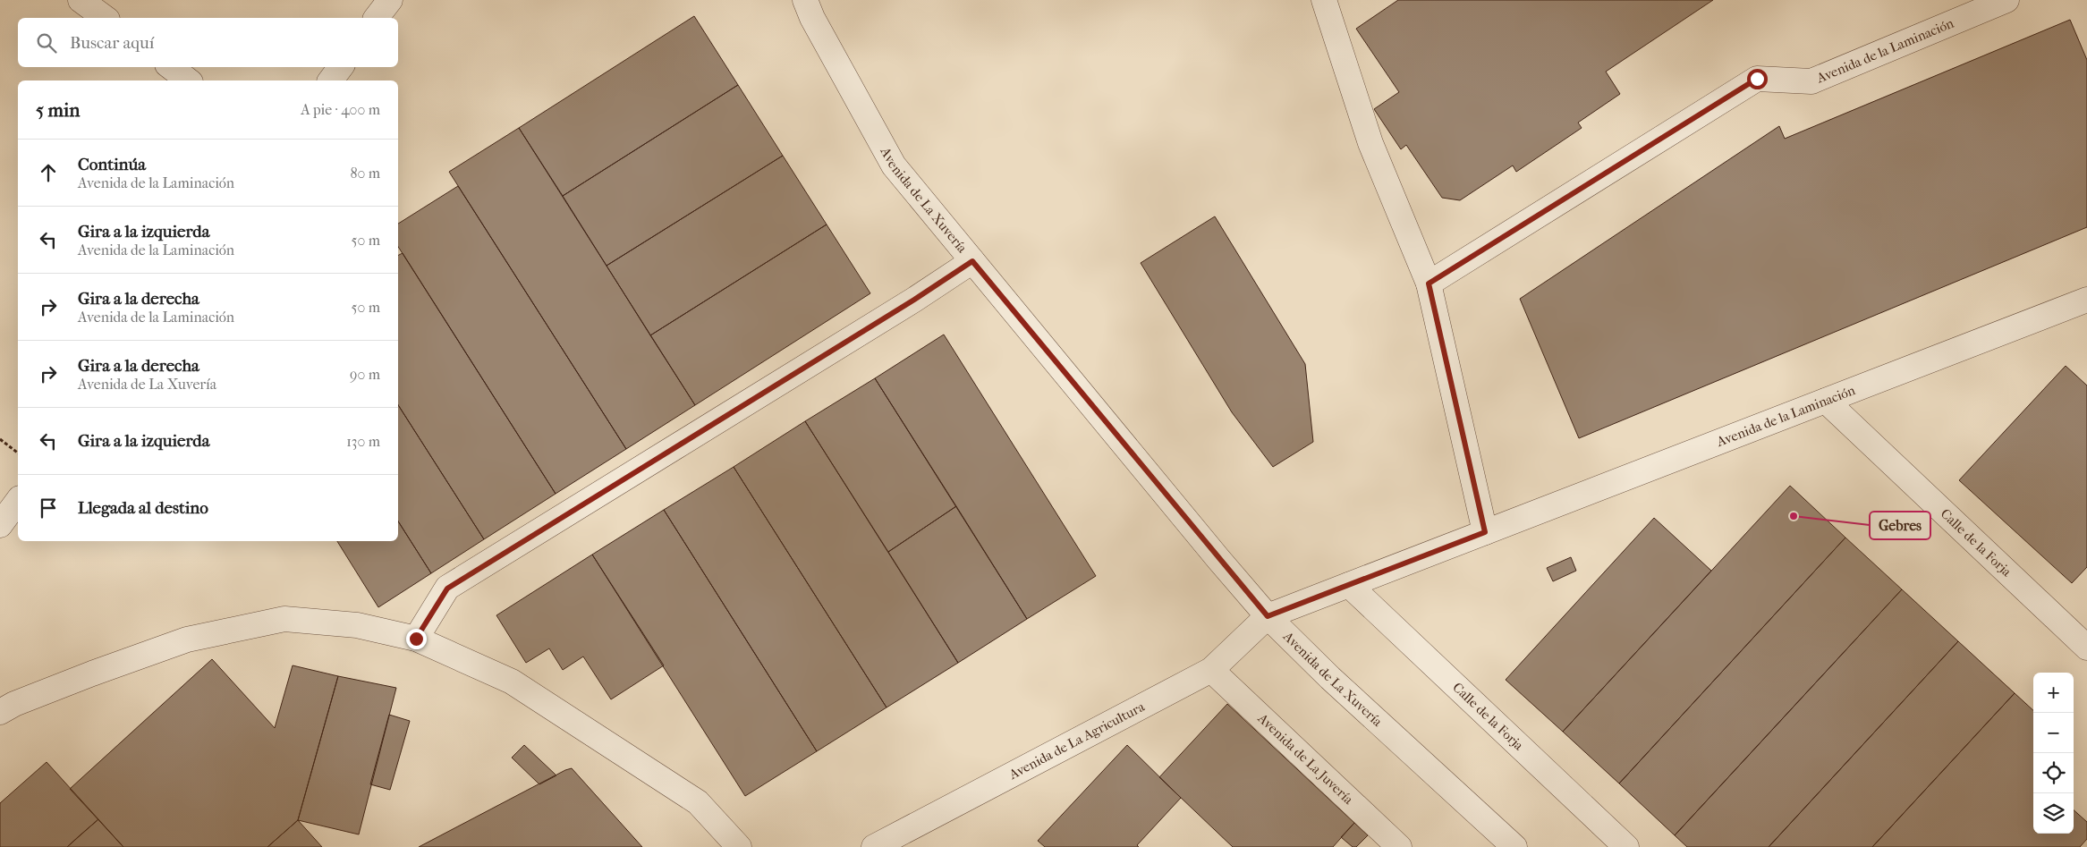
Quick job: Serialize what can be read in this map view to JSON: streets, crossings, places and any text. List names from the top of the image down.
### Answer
{
  "streets": {
    "street": [
      "Avenida de la Laminación",
      "Avenida de La Xuvería",
      "Calle de la Forja",
      "Avenida de La Agricultura",
      "Avenida de La Juvería"
    ]
  },
  "crossings": [
    ["Avenida de la Laminación", "Avenida de La Xuvería"],
    ["Avenida de la Laminación", "Calle de la Forja"],
    ["Avenida de la Laminación", "Avenida de La Agricultura"],
    ["Avenida de La Xuvería", "Avenida de La Agricultura"],
    ["Avenida de La Agricultura", "Avenida de La Juvería"]
  ],
  "places": ["Gebres"],
  "page": {
    "search": "Buscar aquí",
    "heading": ["5 min", "A pie · 400 m"],
    "list": [
      ["Continúa", "Avenida de la Laminación", "80 m"],
      ["Gira a la izquierda", "Avenida de la Laminación", "50 m"],
      ["Gira a la derecha", "Avenida de la Laminación", "50 m"],
      ["Gira a la derecha", "Avenida de La Xuvería", "90 m"],
      ["Gira a la izquierda", "130 m"],
      "Llegada al destino"
    ],
    "map_buttons": ["+", "−"]
  }
}
